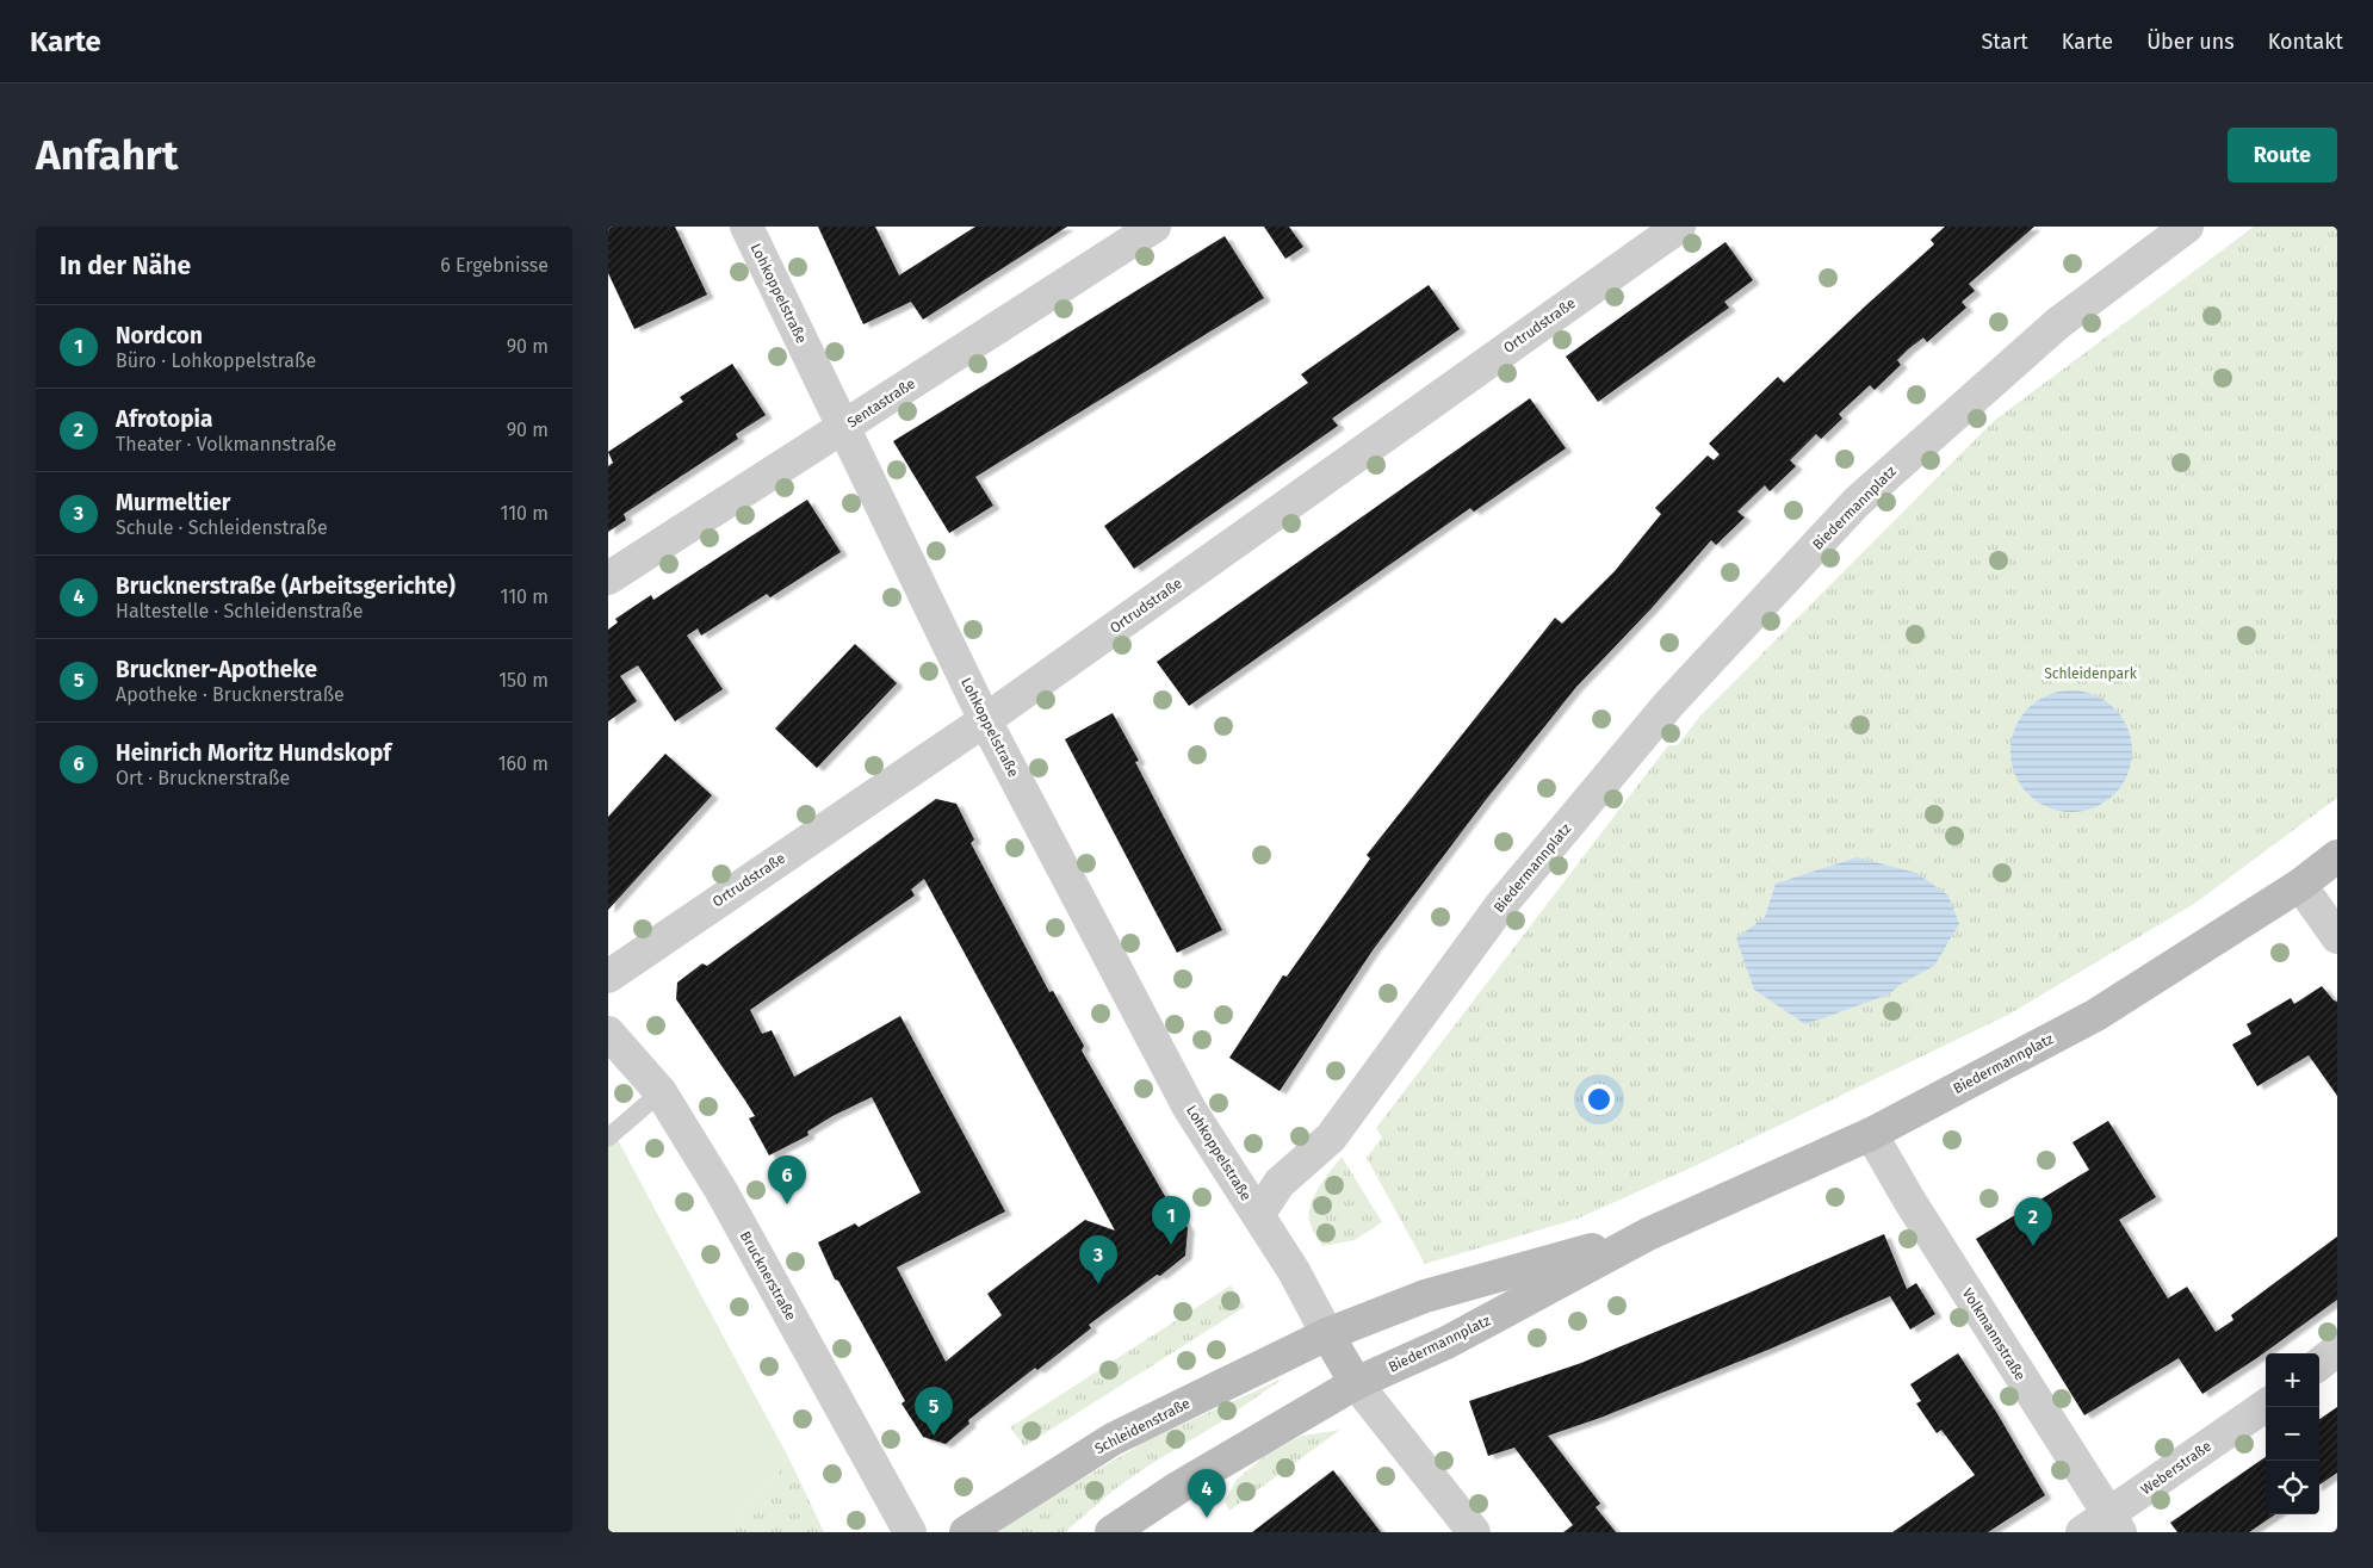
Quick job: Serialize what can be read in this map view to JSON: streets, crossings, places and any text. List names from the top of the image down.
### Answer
{
  "streets": {
    "main road": ["Biedermannplatz", "Schleidenstraße"],
    "street": [
      "Lohkoppelstraße",
      "Ortrudstraße",
      "Sentastraße",
      "Brucknerstraße",
      "Volkmannstraße",
      "Weberstraße"
    ]
  },
  "crossings": [
    ["Lohkoppelstraße", "Ortrudstraße"],
    ["Lohkoppelstraße", "Sentastraße"],
    ["Lohkoppelstraße", "Biedermannplatz"],
    ["Biedermannplatz", "Volkmannstraße"],
    ["Biedermannplatz", "Schleidenstraße"],
    ["Volkmannstraße", "Weberstraße"]
  ],
  "parks": ["Schleidenpark"],
  "page": {
    "header": "Karte",
    "nav": [
      "Start",
      "Karte",
      "Über uns",
      "Kontakt"
    ],
    "buttons": "Route",
    "title": "Anfahrt",
    "heading": ["In der Nähe", "6 Ergebnisse"],
    "list": [
      {
        "mark": "1",
        "name": "Nordcon",
        "note": "Büro · Lohkoppelstraße",
        "value": "90 m"
      },
      {
        "mark": "2",
        "name": "Afrotopia",
        "note": "Theater · Volkmannstraße",
        "value": "90 m"
      },
      {
        "mark": "3",
        "name": "Murmeltier",
        "note": "Schule · Schleidenstraße",
        "value": "110 m"
      },
      {
        "mark": "4",
        "name": "Brucknerstraße (Arbeitsgerichte)",
        "note": "Haltestelle · Schleidenstraße",
        "value": "110 m"
      },
      {
        "mark": "5",
        "name": "Bruckner-Apotheke",
        "note": "Apotheke · Brucknerstraße",
        "value": "150 m"
      },
      {
        "mark": "6",
        "name": "Heinrich Moritz Hundskopf",
        "note": "Ort · Brucknerstraße",
        "value": "160 m"
      }
    ],
    "pins": [
      "6",
      "1",
      "2",
      "3",
      "5",
      "4"
    ],
    "map_buttons": ["+", "−"]
  }
}
